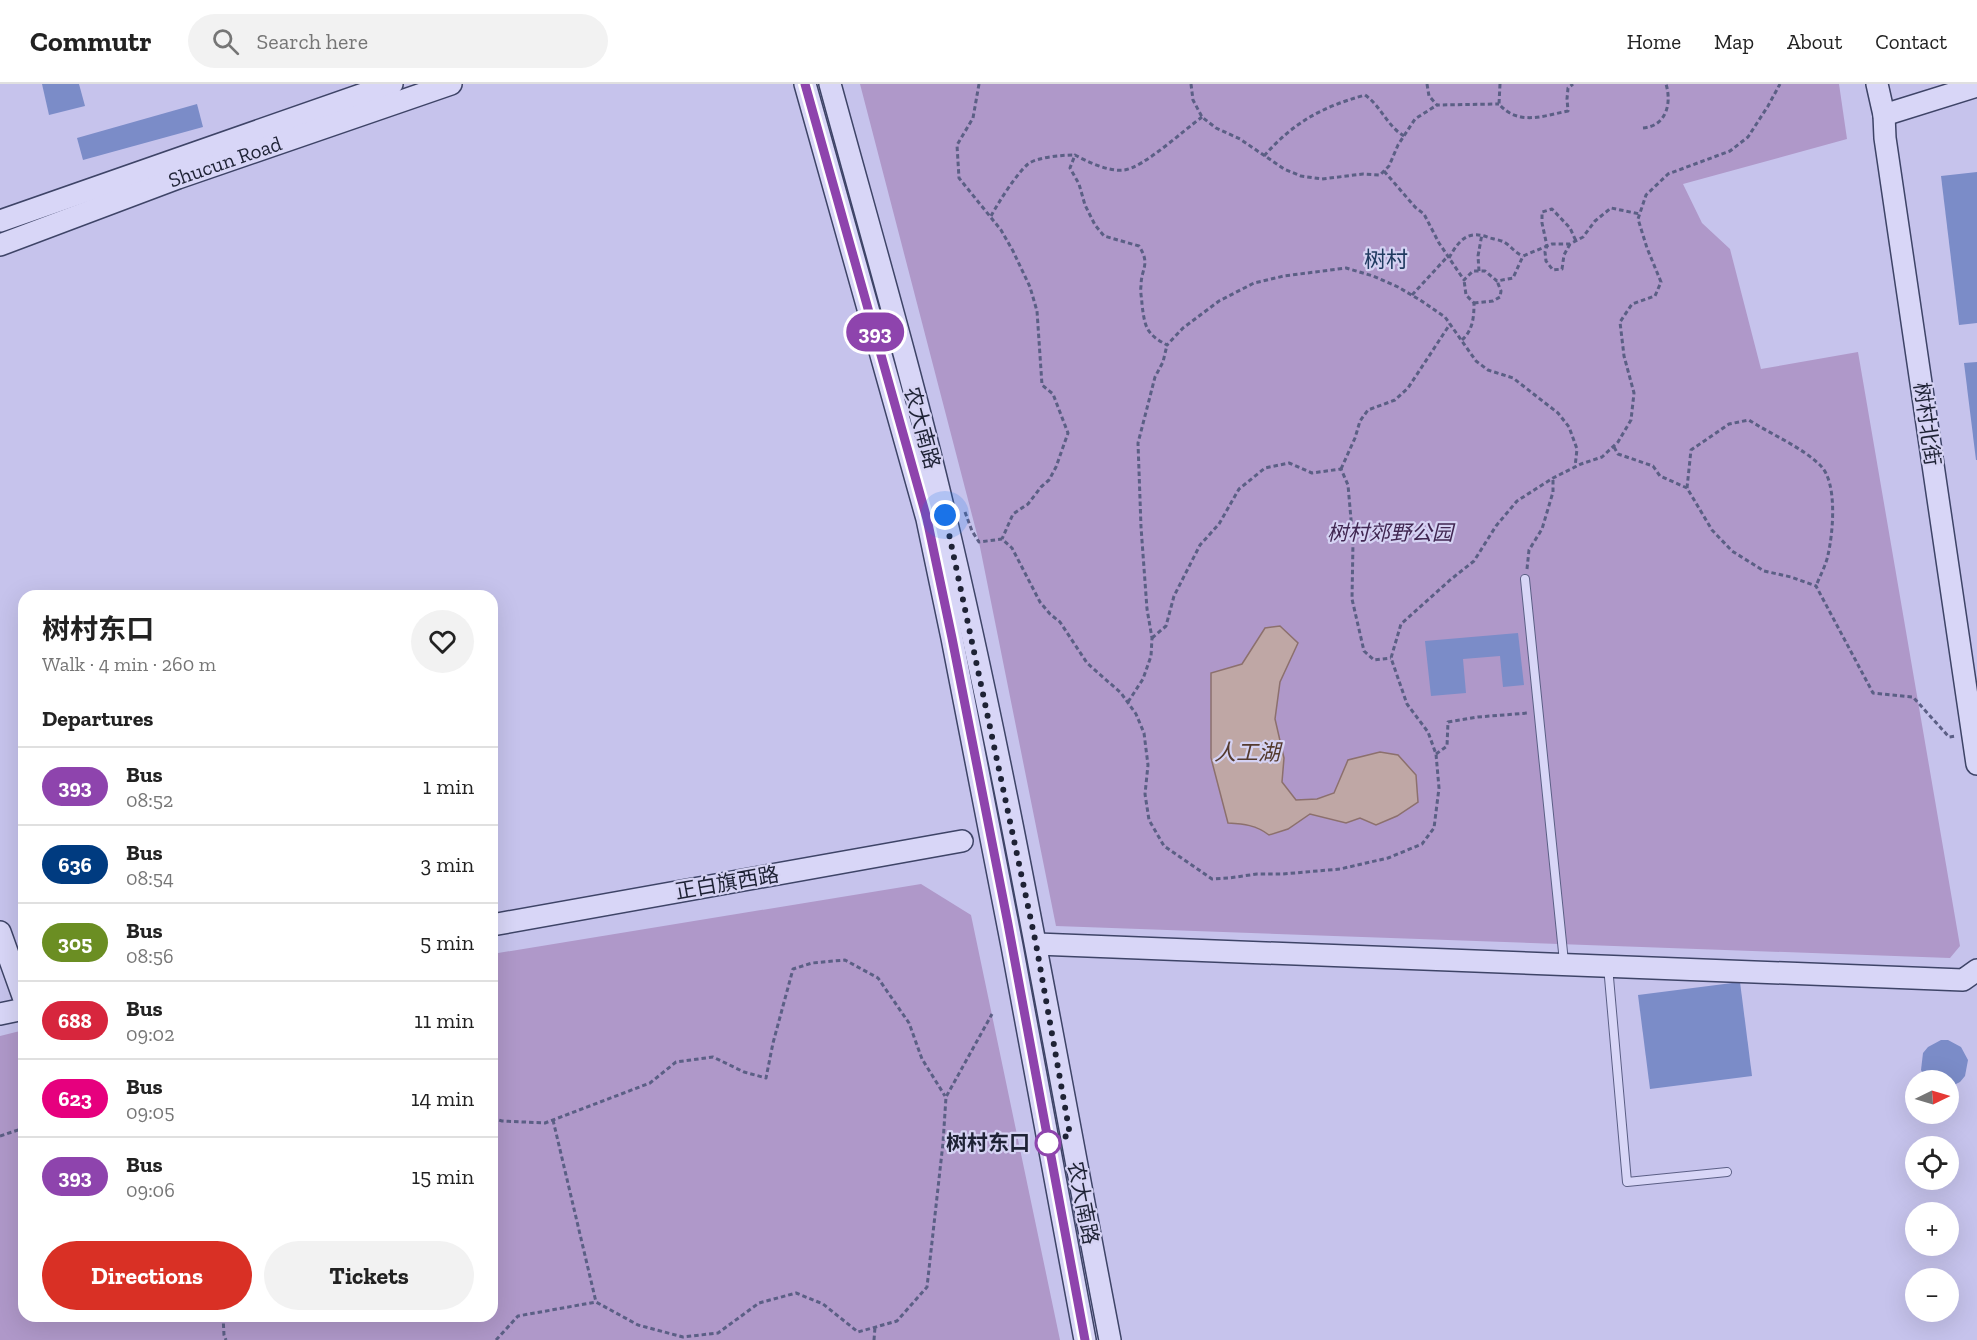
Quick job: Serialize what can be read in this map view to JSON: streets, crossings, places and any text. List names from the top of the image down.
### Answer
{
  "streets": {
    "main road": [
      "Shucun Road",
      "树村北街",
      "农大南路",
      "正白旗西路"
    ]
  },
  "districts": ["树村"],
  "water": ["人工湖"],
  "parks": ["树村郊野公园"],
  "places": ["树村东口"],
  "lines": ["bus line 393"],
  "north": "right",
  "page": {
    "header": "Commutr",
    "search": "Search here",
    "nav": [
      "Home",
      "Map",
      "About",
      "Contact"
    ],
    "on_map": "393",
    "heading": [
      ["树村东口", "Walk · 4 min · 260 m"],
      "Departures"
    ],
    "list": [
      {
        "mark": "393",
        "name": "Bus",
        "note": "08:52",
        "value": "1 min"
      },
      {
        "mark": "636",
        "name": "Bus",
        "note": "08:54",
        "value": "3 min"
      },
      {
        "mark": "305",
        "name": "Bus",
        "note": "08:56",
        "value": "5 min"
      },
      {
        "mark": "688",
        "name": "Bus",
        "note": "09:02",
        "value": "11 min"
      },
      {
        "mark": "623",
        "name": "Bus",
        "note": "09:05",
        "value": "14 min"
      },
      {
        "mark": "393",
        "name": "Bus",
        "note": "09:06",
        "value": "15 min"
      }
    ],
    "map_buttons": ["+", "−"],
    "buttons": ["Directions", "Tickets"]
  }
}
